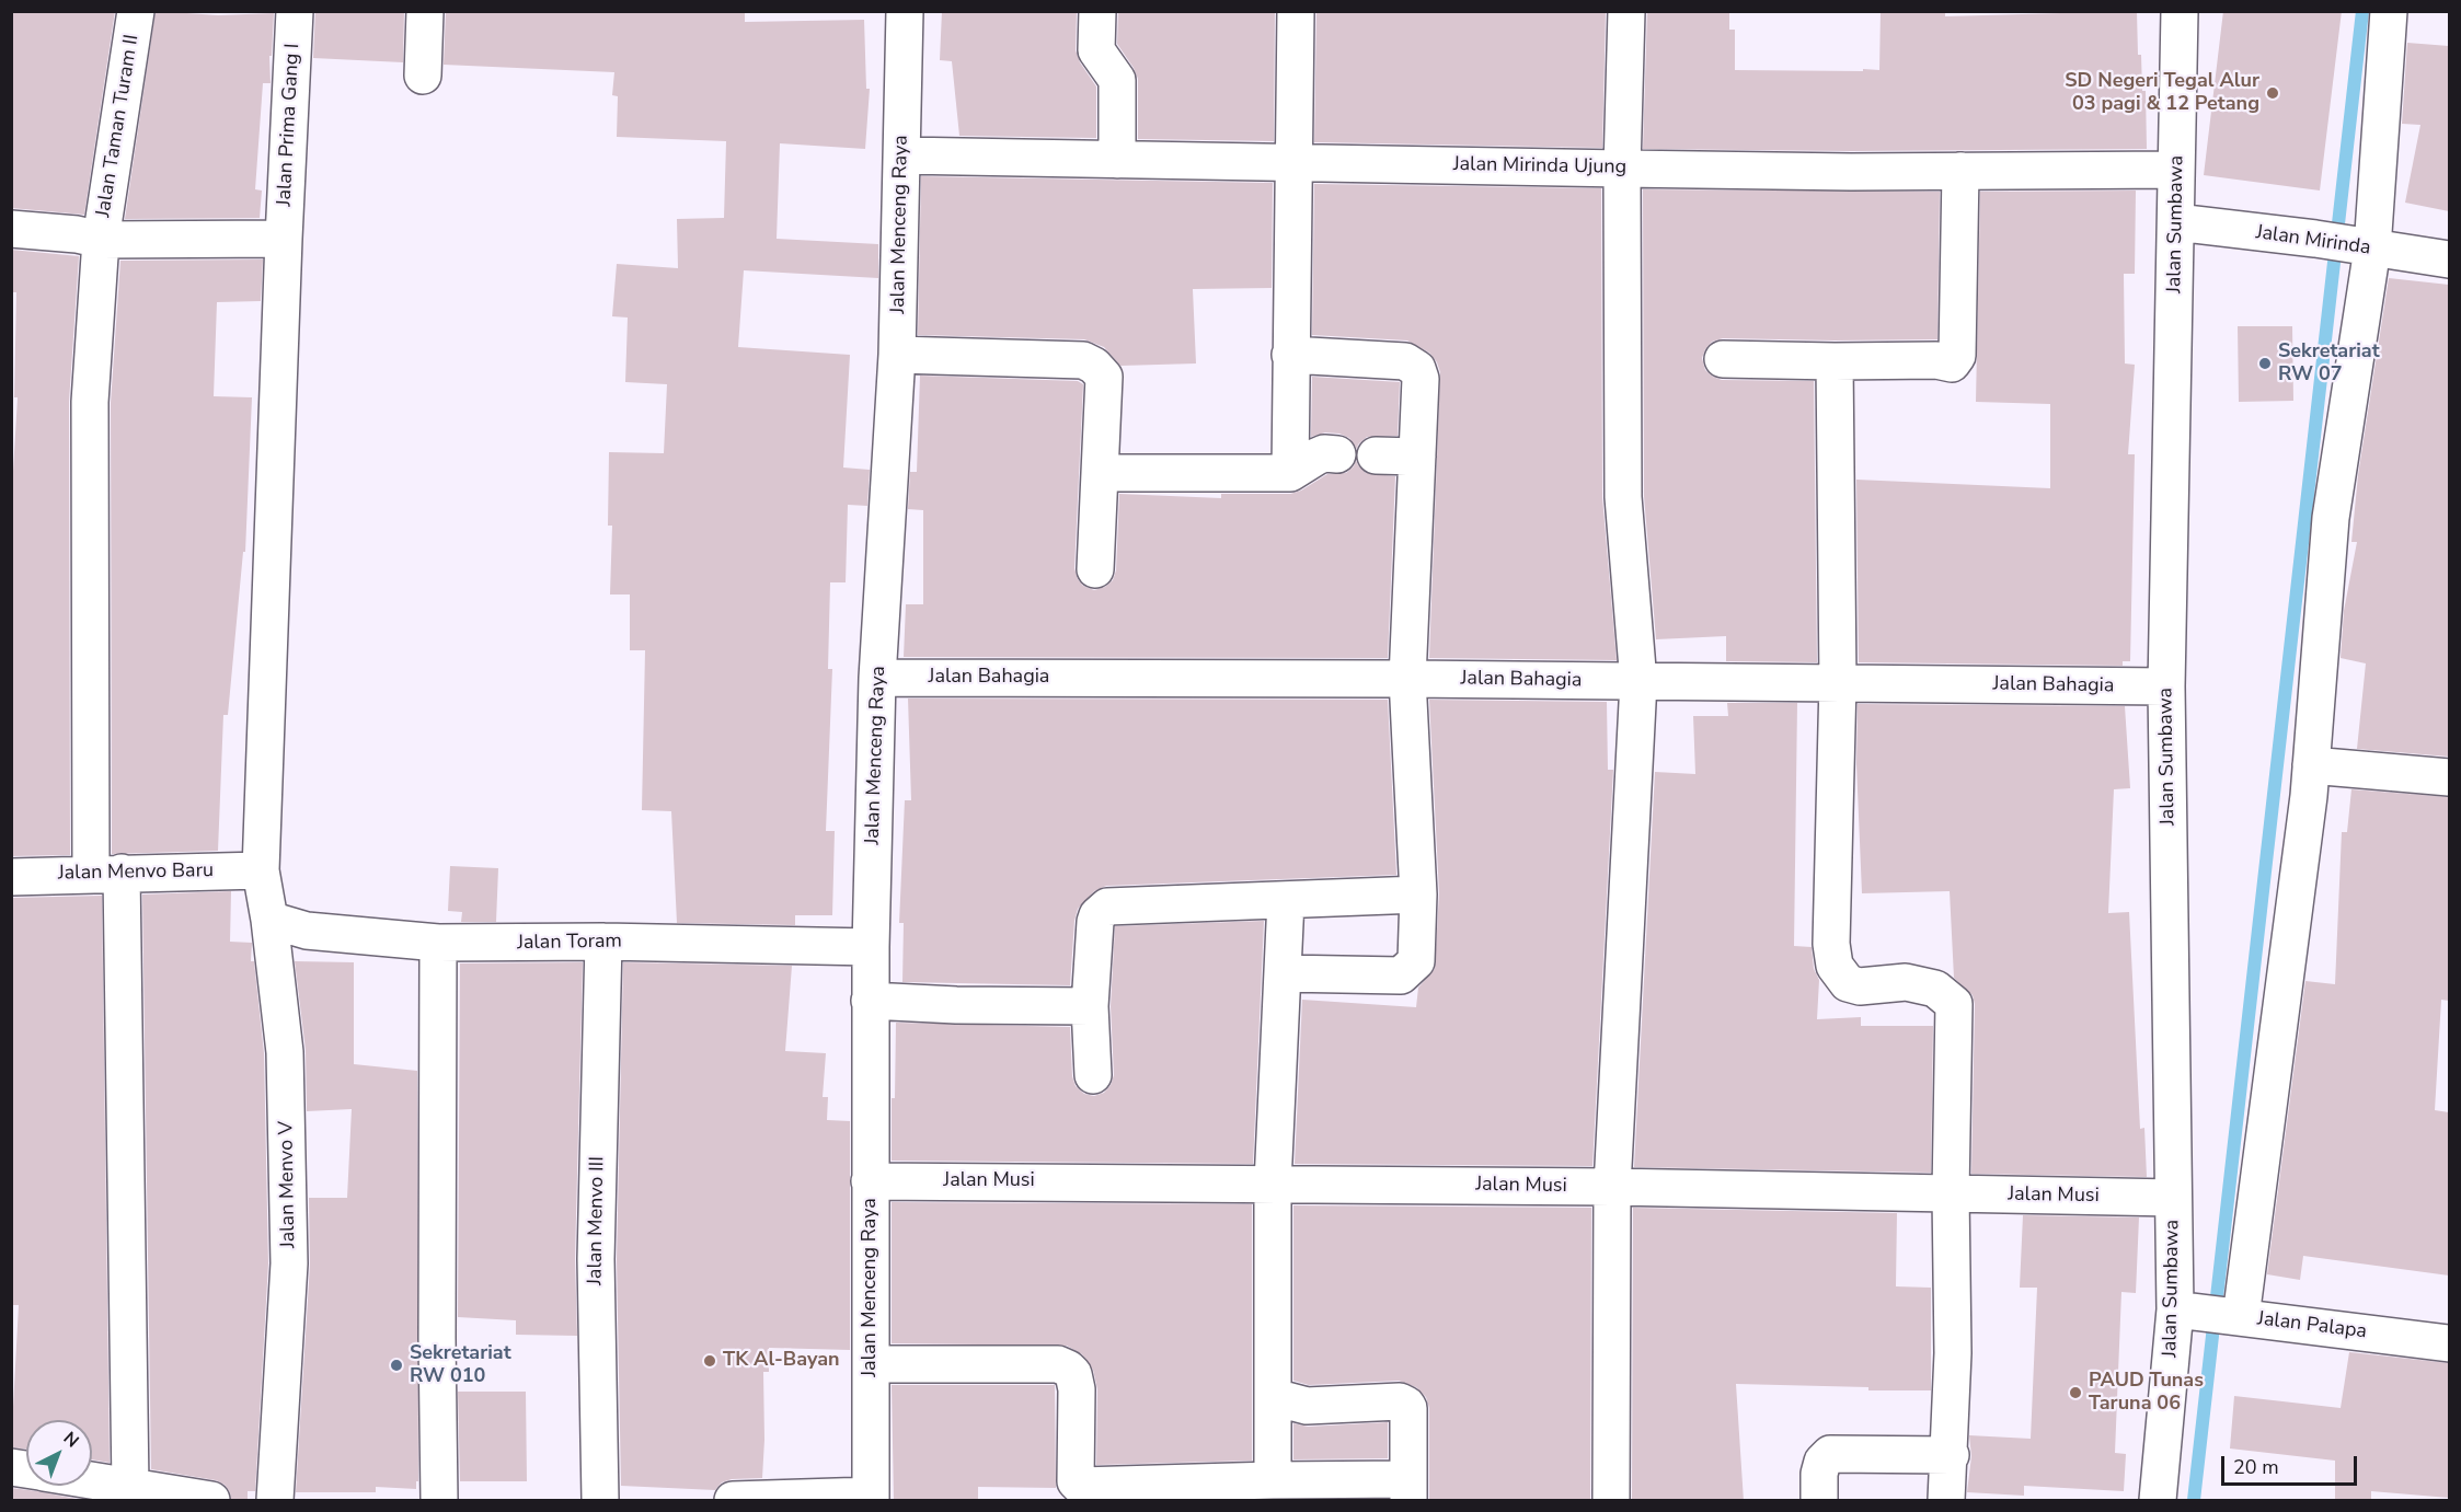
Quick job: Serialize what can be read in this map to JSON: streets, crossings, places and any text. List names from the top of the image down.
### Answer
{
  "streets": {
    "street": [
      "Jalan Prima Gang I",
      "Jalan Taman Turam II",
      "Jalan Mirinda Ujung",
      "Jalan Menceng Raya",
      "Jalan Sumbawa",
      "Jalan Mirinda",
      "Jalan Bahagia",
      "Jalan Menvo Baru",
      "Jalan Toram",
      "Jalan Musi",
      "Jalan Menvo V",
      "Jalan Menvo III",
      "Jalan Palapa"
    ]
  },
  "crossings": [
    ["Jalan Prima Gang I", "Jalan Menvo Baru"],
    ["Jalan Prima Gang I", "Jalan Menvo V"],
    ["Jalan Taman Turam II", "Jalan Menvo Baru"],
    ["Jalan Mirinda Ujung", "Jalan Menceng Raya"],
    ["Jalan Mirinda Ujung", "Jalan Sumbawa"],
    ["Jalan Menceng Raya", "Jalan Bahagia"],
    ["Jalan Menceng Raya", "Jalan Toram"],
    ["Jalan Menceng Raya", "Jalan Musi"],
    ["Jalan Sumbawa", "Jalan Mirinda"],
    ["Jalan Sumbawa", "Jalan Bahagia"],
    ["Jalan Sumbawa", "Jalan Musi"],
    ["Jalan Sumbawa", "Jalan Palapa"],
    ["Jalan Menvo Baru", "Jalan Menvo V"],
    ["Jalan Toram", "Jalan Menvo V"],
    ["Jalan Toram", "Jalan Menvo III"]
  ],
  "places": [
    "SD Negeri Tegal Alur 03 pagi & 12 Petang",
    "Sekretariat RW 07",
    "TK Al-Bayan",
    "Sekretariat RW 010",
    "PAUD Tunas Taruna 06"
  ],
  "scale_bar": "20 m",
  "north": "top right"
}
